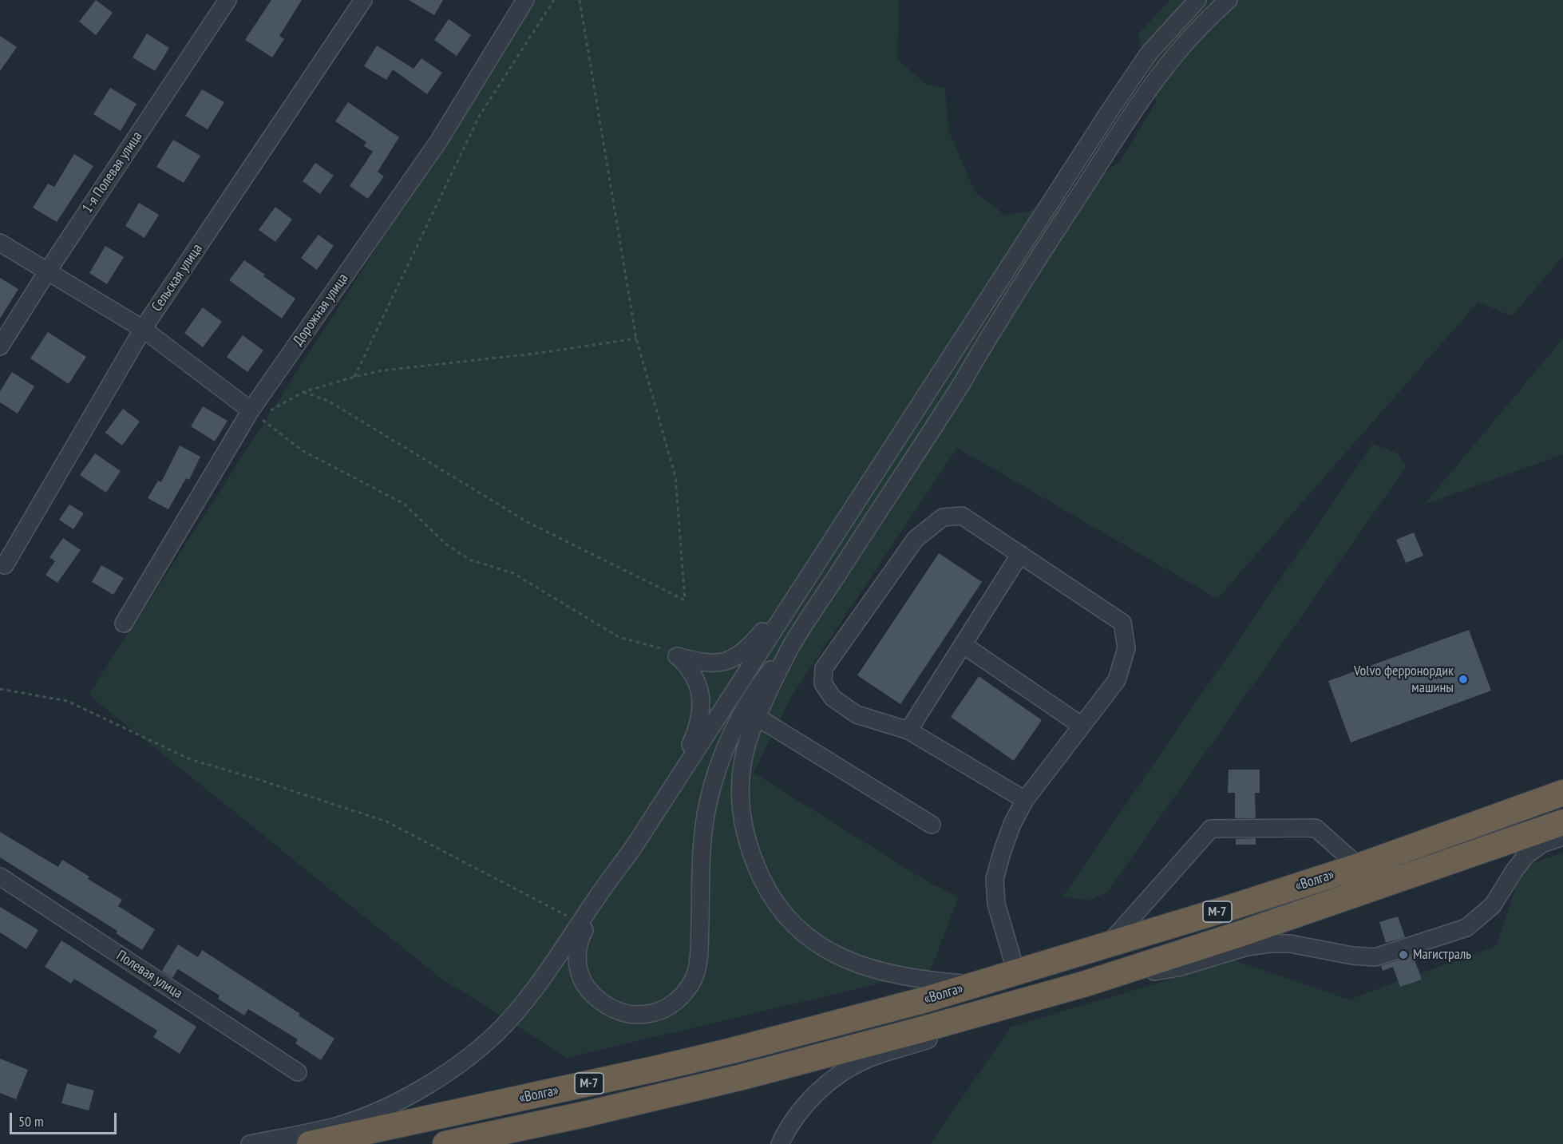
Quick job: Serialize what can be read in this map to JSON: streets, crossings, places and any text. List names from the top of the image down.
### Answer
{
  "streets": {
    "highway": ["«Волга»", "М-7"],
    "street": [
      "1-я Полевая улица",
      "Сельская улица",
      "Дорожная улица",
      "Полевая улица"
    ]
  },
  "places": ["Volvo ферронордик машины", "Магистраль"],
  "scale_bar": "50 m"
}
